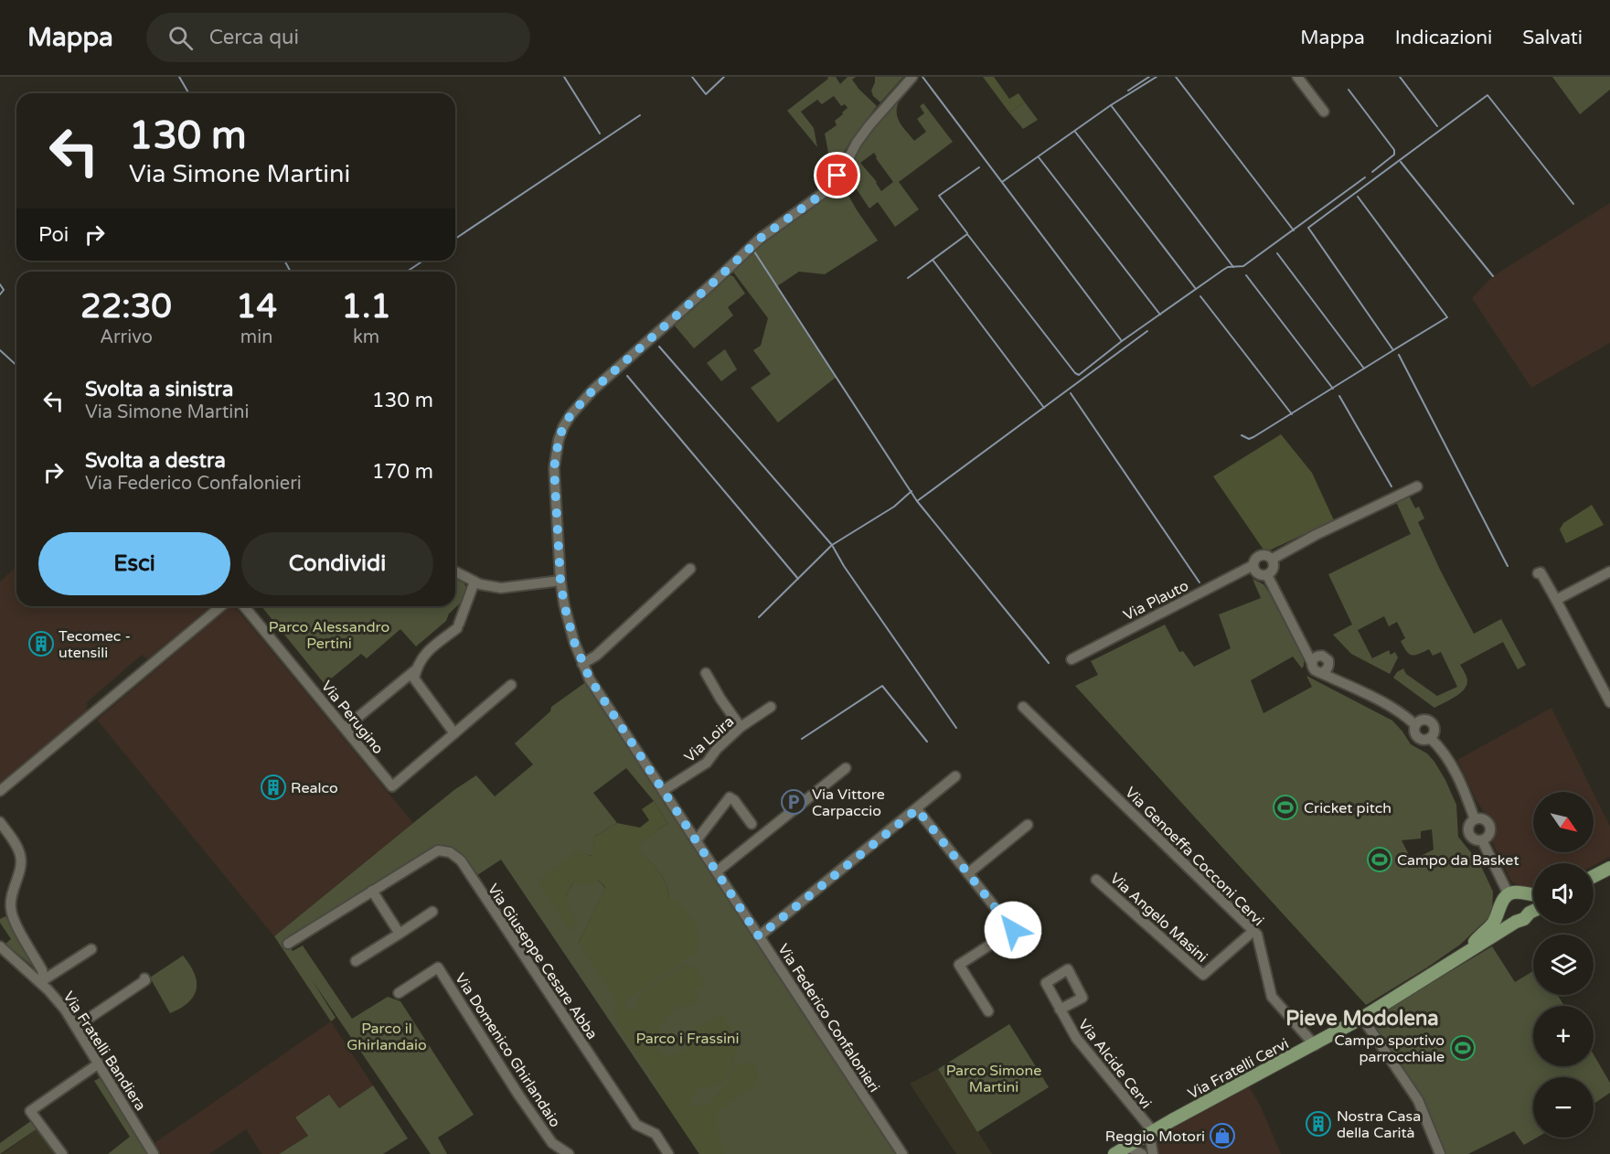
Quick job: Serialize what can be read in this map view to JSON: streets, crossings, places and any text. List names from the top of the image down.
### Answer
{
  "streets": {
    "main road": ["Via Fratelli Cervi"],
    "street": [
      "Via Plauto",
      "Via Perugino",
      "Via Loira",
      "Via Genoeffa Cocconi Cervi",
      "Via Angelo Masini",
      "Via Giuseppe Cesare Abba",
      "Via Federico Confalonieri",
      "Via Domenico Ghirlandaio",
      "Via Fratelli Bandiera",
      "Via Alcide Cervi"
    ]
  },
  "crossings": [
    ["Via Loira", "Via Federico Confalonieri"],
    ["Via Genoeffa Cocconi Cervi", "Via Angelo Masini"],
    ["Via Genoeffa Cocconi Cervi", "Via Fratelli Cervi"],
    ["Via Alcide Cervi", "Via Fratelli Cervi"]
  ],
  "districts": ["Pieve Modolena"],
  "parks": [
    "Parco Alessandro Pertini",
    "Parco il Ghirlandaio",
    "Parco i Frassini",
    "Parco Simone Martini"
  ],
  "places": {
    "building": ["Tecomec - utensili", "Realco", "Nostra Casa della Carità"],
    "parking": ["Via Vittore Carpaccio"],
    "sports": ["Cricket pitch", "Campo da Basket", "Campo sportivo parrocchiale"],
    "shop": ["Reggio Motori"]
  },
  "north": "bottom right",
  "page": {
    "header": "Mappa",
    "search": "Cerca qui",
    "nav": ["Mappa", "Indicazioni", "Salvati"],
    "turn": ["130 m", "Via Simone Martini"],
    "then": "Poi",
    "eta": [
      "22:30",
      "Arrivo",
      "14",
      "min",
      "1.1",
      "km"
    ],
    "list": [
      {
        "name": "Svolta a sinistra",
        "note": "Via Simone Martini",
        "value": "130 m"
      },
      {
        "name": "Svolta a destra",
        "note": "Via Federico Confalonieri",
        "value": "170 m"
      }
    ],
    "buttons": ["Esci", "Condividi"],
    "map_buttons": ["+", "−"]
  }
}
